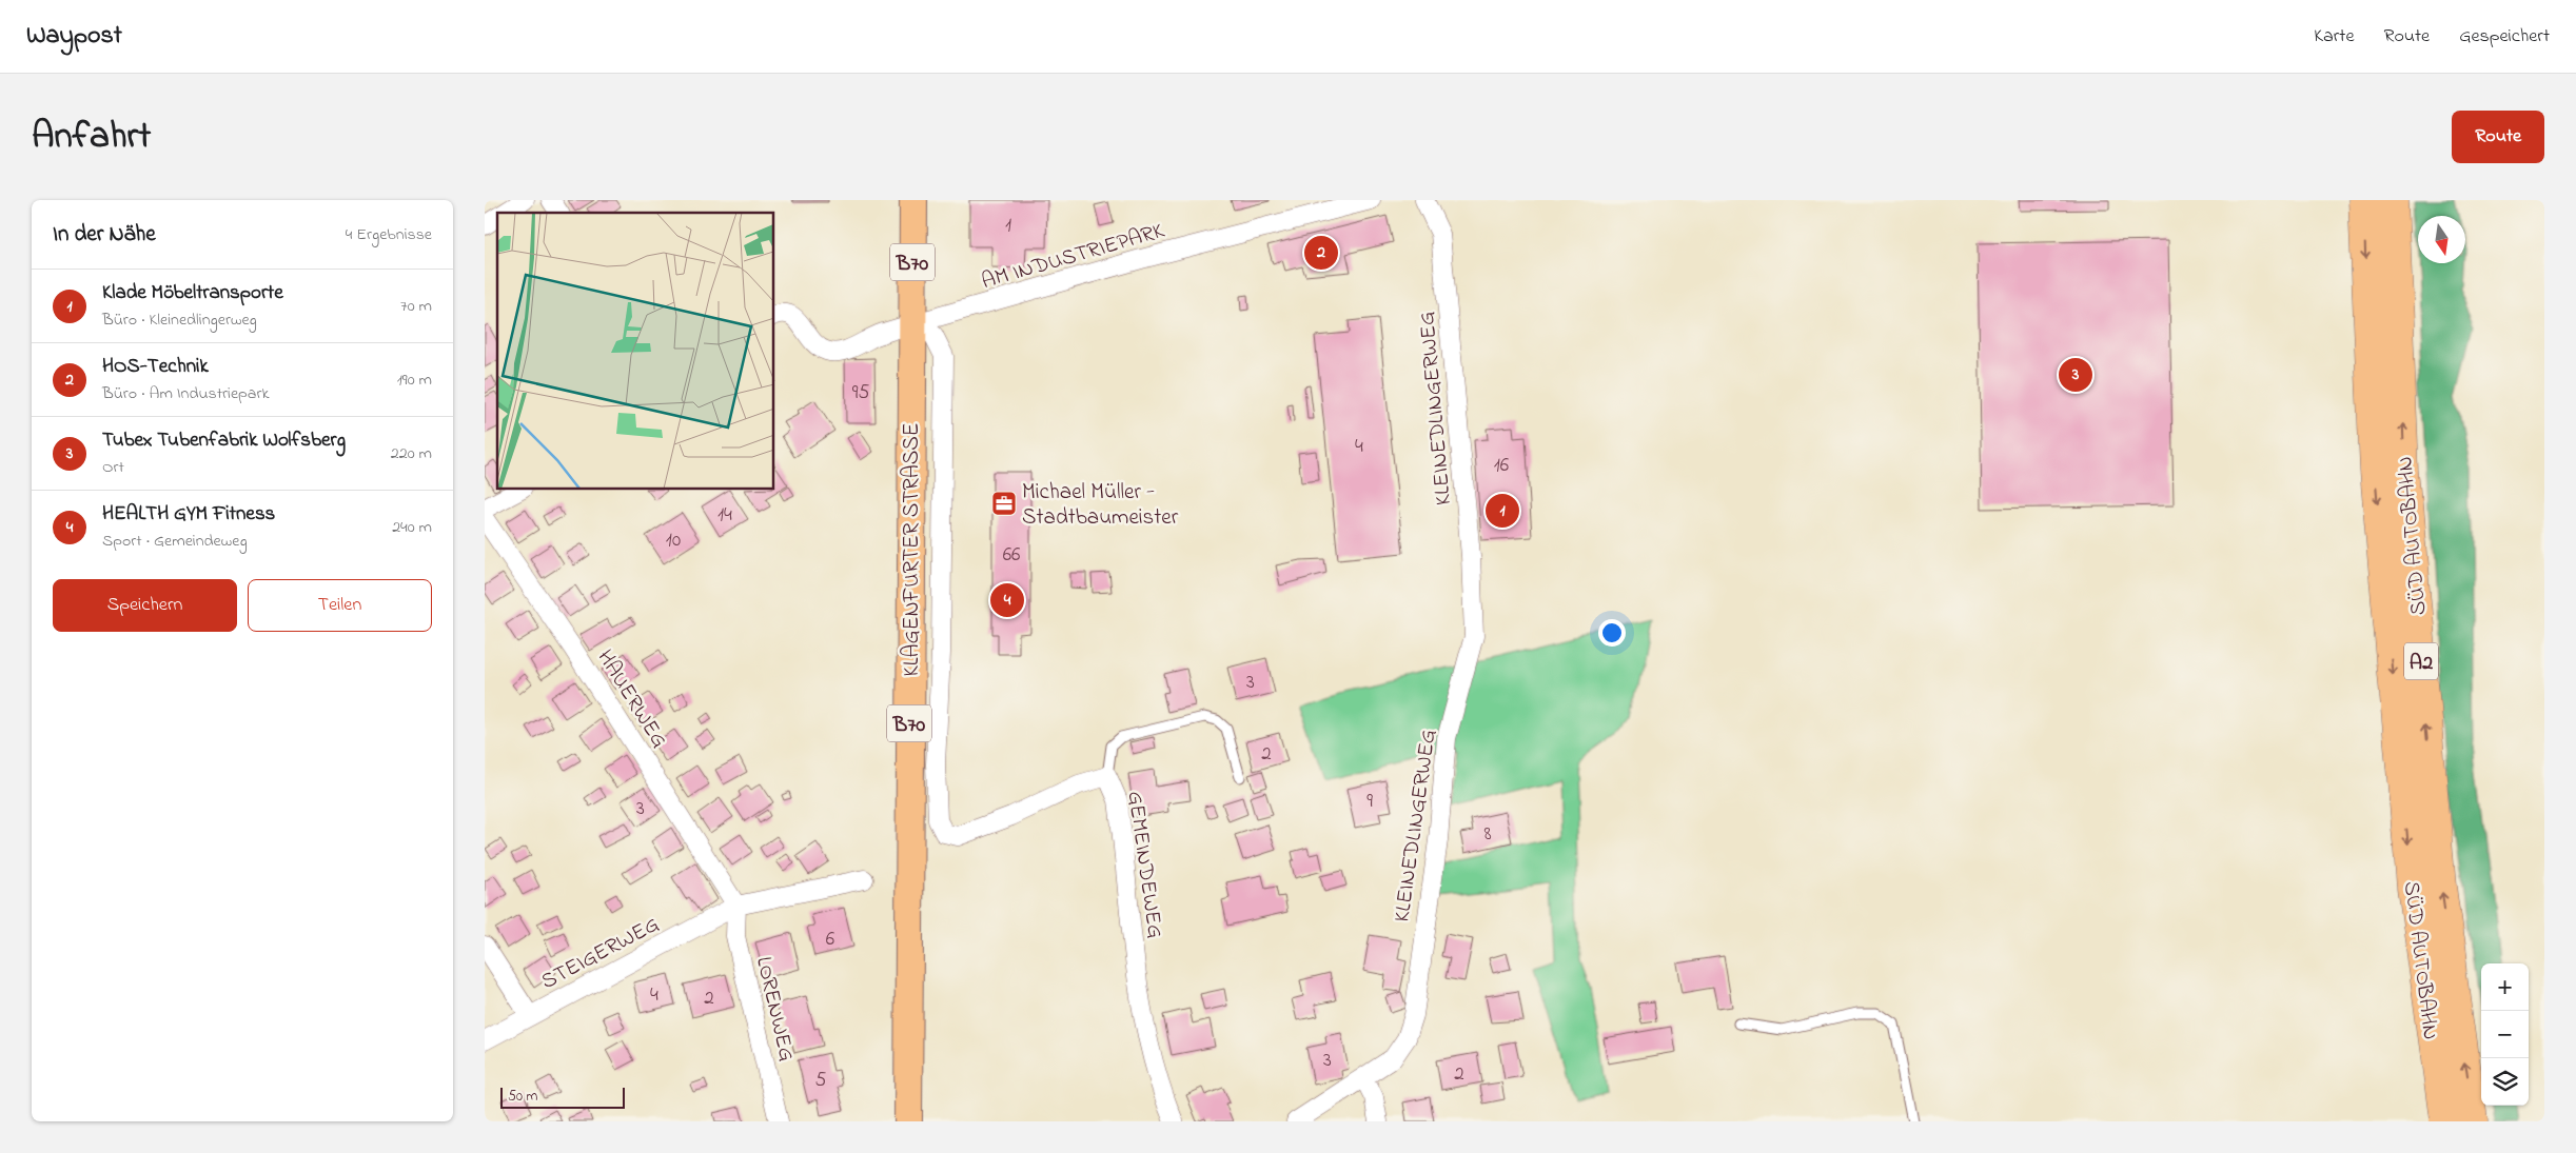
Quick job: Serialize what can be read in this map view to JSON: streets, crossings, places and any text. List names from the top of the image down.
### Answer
{
  "streets": {
    "highway": ["SÜD AUTOBAHN", "A2"],
    "main road": ["B70", "KLAGENFURTER STRASSE"],
    "street": [
      "AM INDUSTRIEPARK",
      "KLEINEDLINGERWEG",
      "HAUERWEG",
      "GEMEINDEWEG",
      "STEIGERWEG",
      "LORENWEG"
    ]
  },
  "crossings": [
    ["AM INDUSTRIEPARK", "KLAGENFURTER STRASSE"],
    ["AM INDUSTRIEPARK", "GEMEINDEWEG"],
    ["KLAGENFURTER STRASSE", "GEMEINDEWEG"],
    ["HAUERWEG", "STEIGERWEG"],
    ["HAUERWEG", "LORENWEG"],
    ["STEIGERWEG", "LORENWEG"]
  ],
  "places": {
    "office": ["Michael Müller - Stadtbaumeister"]
  },
  "house_numbers": [
    "1",
    "95",
    "4",
    "16",
    "14",
    "10",
    "66",
    "3",
    "2",
    "9",
    "3",
    "8",
    "6",
    "4",
    "2",
    "3",
    "2",
    "5"
  ],
  "scale_bar": "50 m",
  "north": "bottom",
  "page": {
    "header": "Waypost",
    "nav": ["Karte", "Route", "Gespeichert"],
    "title": "Anfahrt",
    "buttons": [
      "Route",
      ["Speichern", "Teilen"]
    ],
    "heading": ["In der Nähe", "4 Ergebnisse"],
    "pins": [
      "2",
      "3",
      "1",
      "4"
    ],
    "list": [
      {
        "mark": "1",
        "name": "Klade Möbeltransporte",
        "note": "Büro · Kleinedlingerweg",
        "value": "70 m"
      },
      {
        "mark": "2",
        "name": "HOS-Technik",
        "note": "Büro · Am Industriepark",
        "value": "190 m"
      },
      {
        "mark": "3",
        "name": "Tubex Tubenfabrik Wolfsberg",
        "note": "Ort",
        "value": "220 m"
      },
      {
        "mark": "4",
        "name": "HEALTH GYM Fitness",
        "note": "Sport · Gemeindeweg",
        "value": "240 m"
      }
    ],
    "map_buttons": ["+", "−"],
    "scale": "50 m"
  }
}
